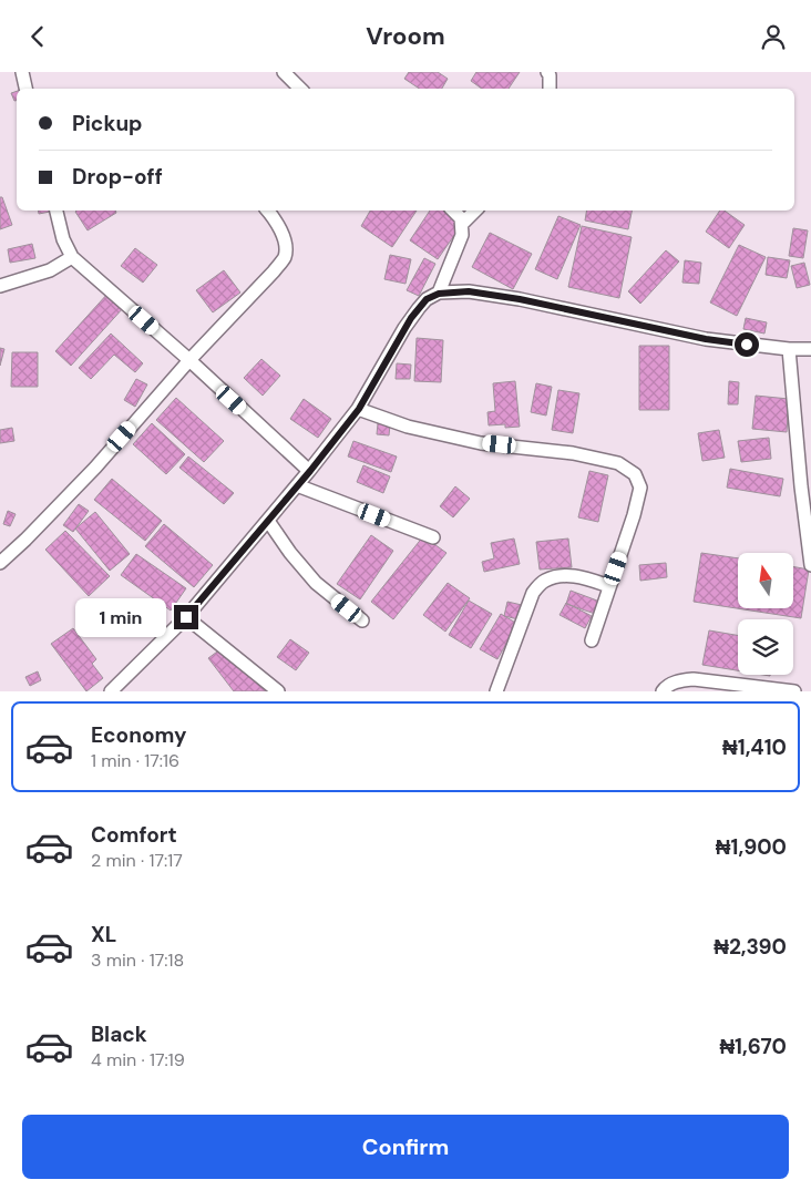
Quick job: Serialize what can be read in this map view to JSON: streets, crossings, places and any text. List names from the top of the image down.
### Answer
{
  "north": "top",
  "page": {
    "header": "Vroom",
    "banner": ["Pickup", "Drop-off"],
    "bubble": "1 min",
    "list": [
      {
        "name": "Economy",
        "note": "1 min · 17:16",
        "value": "₦1,410"
      },
      {
        "name": "Comfort",
        "note": "2 min · 17:17",
        "value": "₦1,900"
      },
      {
        "name": "XL",
        "note": "3 min · 17:18",
        "value": "₦2,390"
      },
      {
        "name": "Black",
        "note": "4 min · 17:19",
        "value": "₦1,670"
      }
    ],
    "buttons": "Confirm"
  }
}
